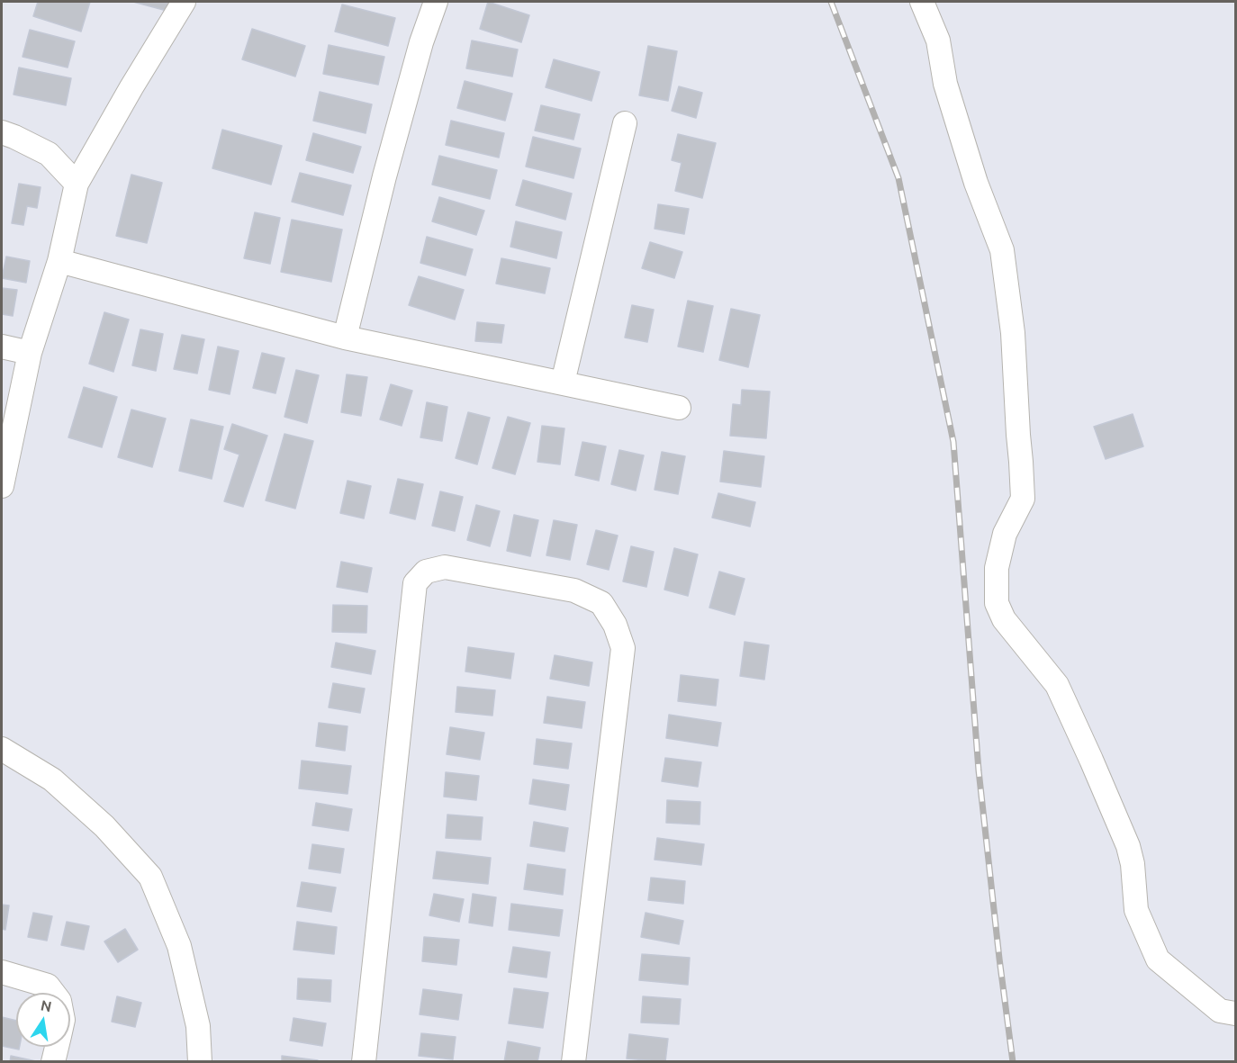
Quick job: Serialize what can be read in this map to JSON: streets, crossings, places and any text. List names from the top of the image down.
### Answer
{
  "north": "top"
}
